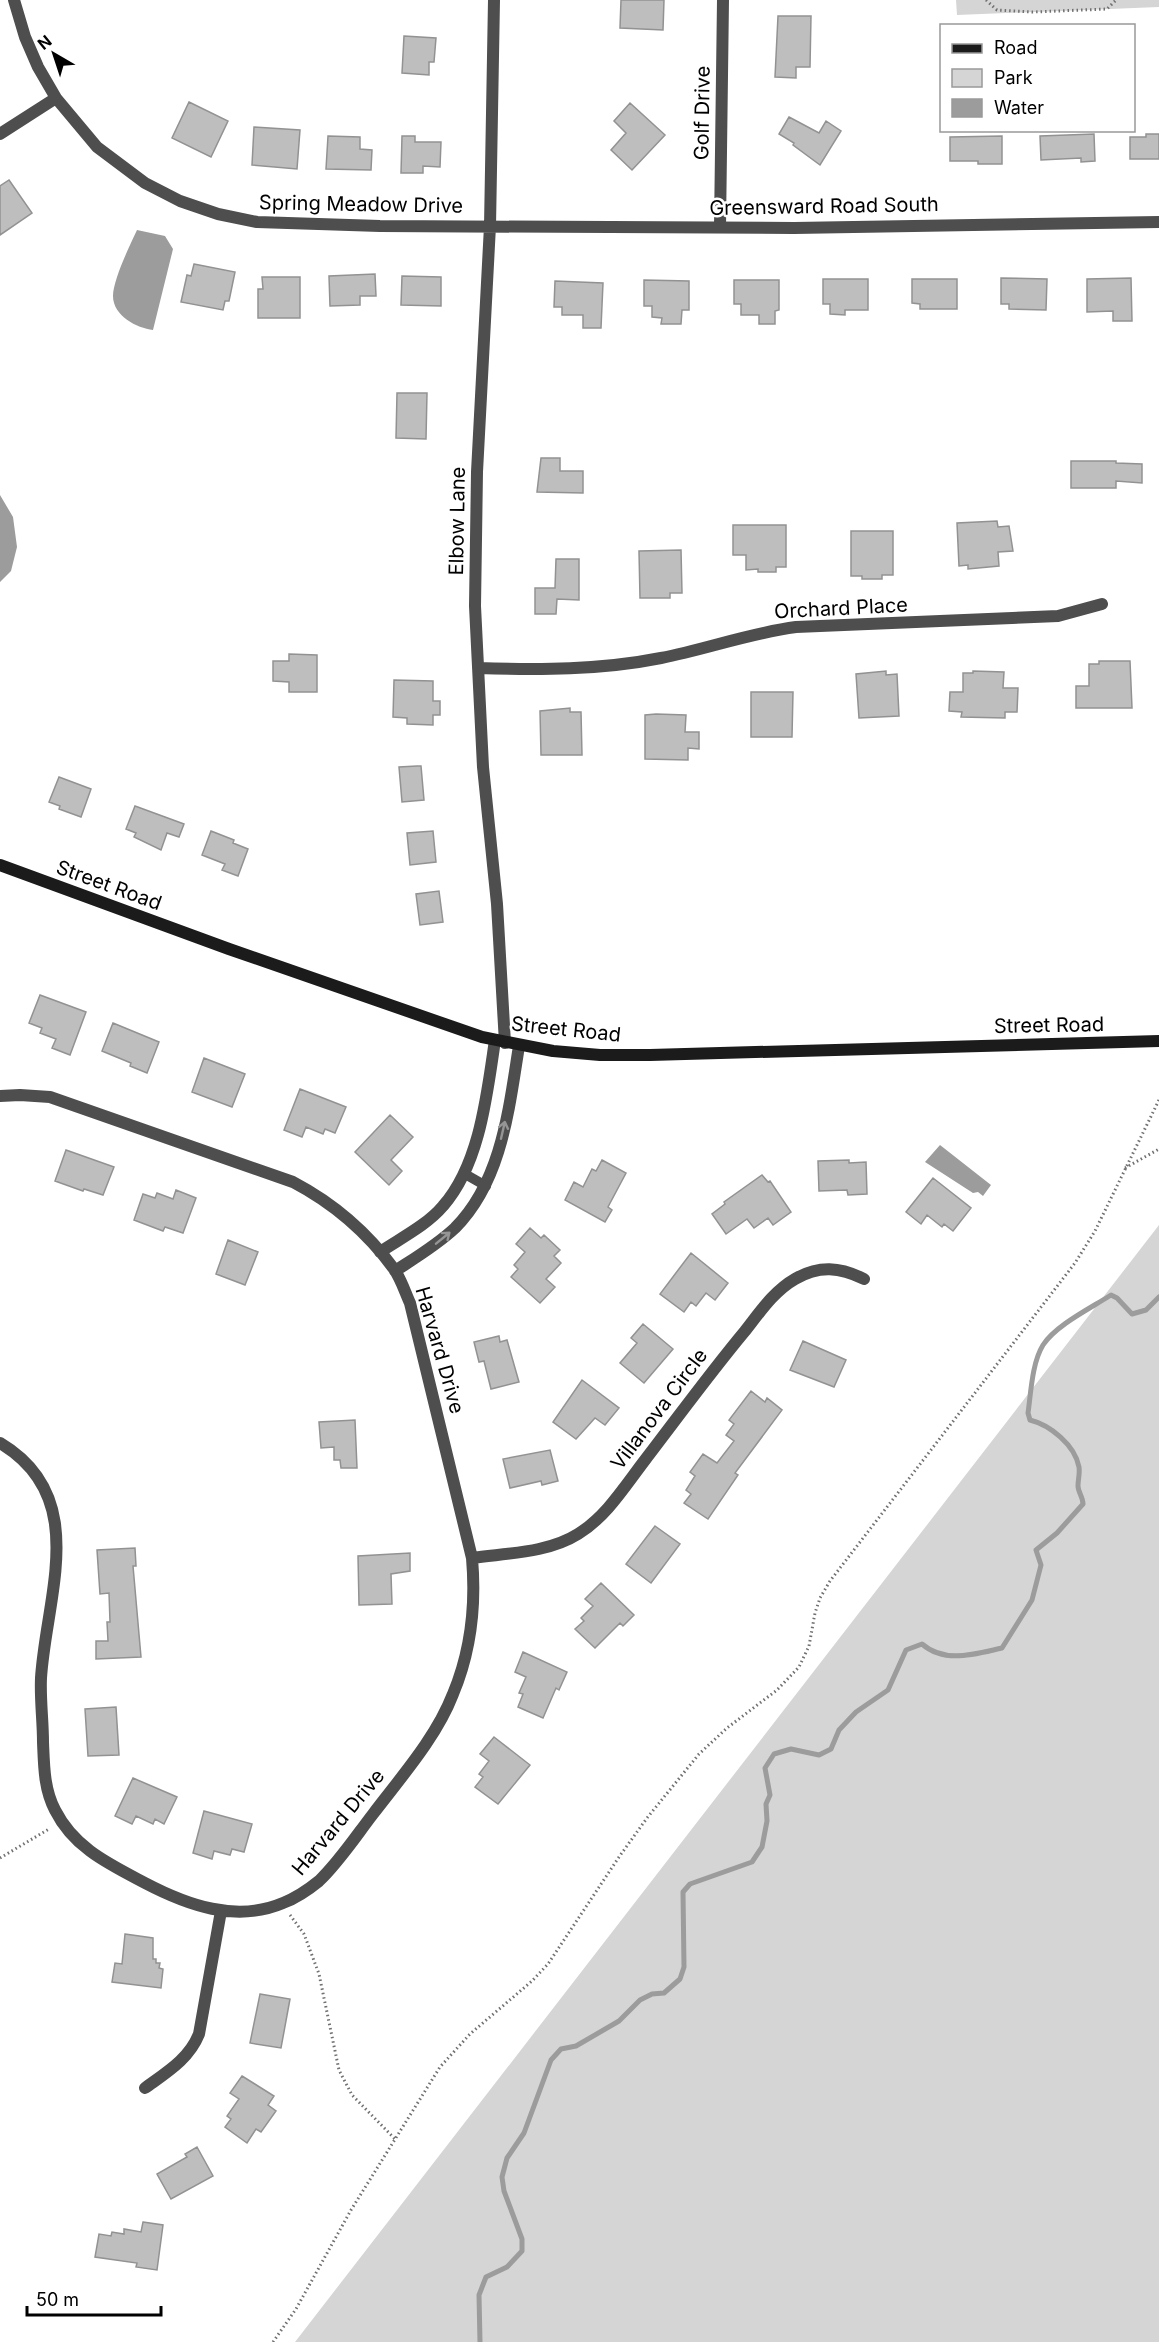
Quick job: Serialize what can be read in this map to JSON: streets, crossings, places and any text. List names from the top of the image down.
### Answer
{
  "streets": {
    "main road": ["Street Road"],
    "street": [
      "Golf Drive",
      "Spring Meadow Drive",
      "Greensward Road South",
      "Elbow Lane",
      "Orchard Place",
      "Harvard Drive",
      "Villanova Circle"
    ]
  },
  "crossings": [
    ["Golf Drive", "Greensward Road South"],
    ["Spring Meadow Drive", "Greensward Road South"],
    ["Spring Meadow Drive", "Elbow Lane"],
    ["Greensward Road South", "Elbow Lane"],
    ["Elbow Lane", "Orchard Place"],
    ["Elbow Lane", "Street Road"],
    ["Street Road", "Harvard Drive"],
    ["Harvard Drive", "Villanova Circle"]
  ],
  "legend": ["Road", "Park", "Water"],
  "scale_bar": "50 m",
  "north": "top left"
}
